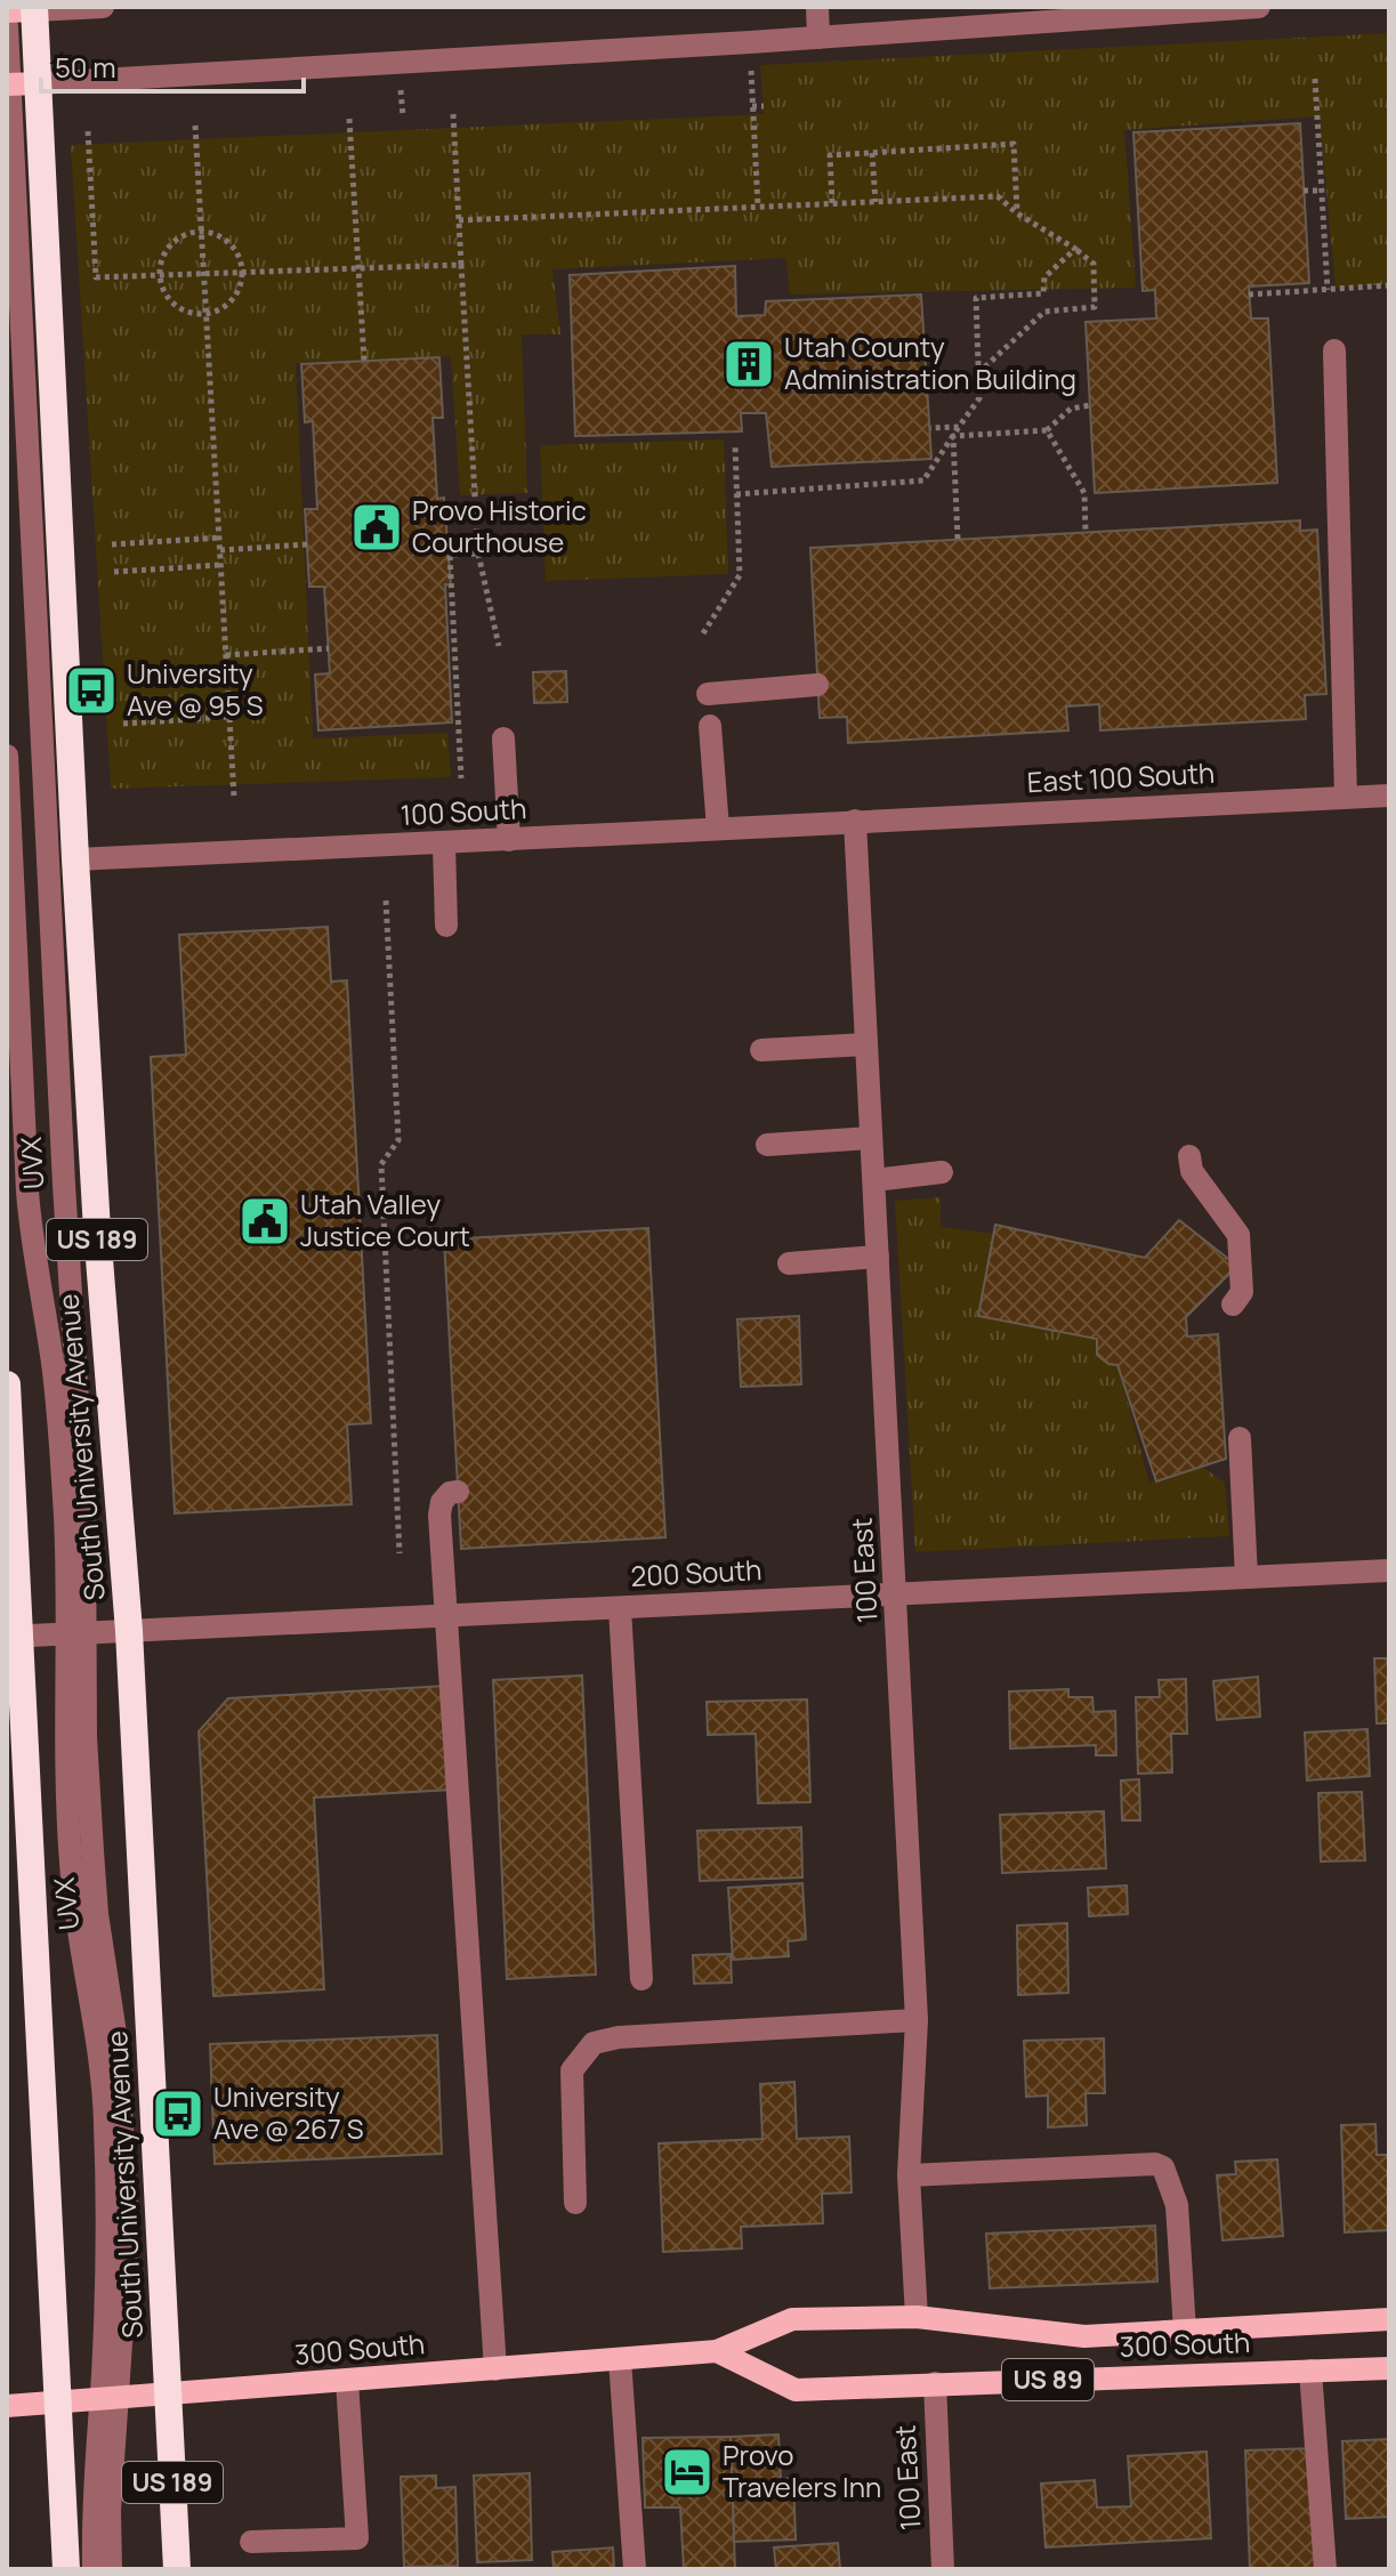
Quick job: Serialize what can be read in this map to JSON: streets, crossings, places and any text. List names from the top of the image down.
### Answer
{
  "streets": {
    "highway": ["US 189", "South University Avenue"],
    "main road": ["300 South", "US 89"],
    "street": [
      "East 100 South",
      "100 South",
      "UVX",
      "100 East",
      "200 South"
    ]
  },
  "crossings": [
    ["East 100 South", "100 South"],
    ["East 100 South", "100 East"],
    ["100 South", "South University Avenue"],
    ["100 South", "100 East"],
    ["UVX", "200 South"],
    ["UVX", "300 South"],
    ["South University Avenue", "200 South"],
    ["South University Avenue", "300 South"],
    ["100 East", "200 South"],
    ["100 East", "300 South"]
  ],
  "places": {
    "building": ["Utah County Administration Building"],
    "public building": ["Provo Historic Courthouse", "Utah Valley Justice Court"],
    "bus stop": ["University Ave @ 95 S", "University Ave @ 267 S"],
    "hotel": ["Provo Travelers Inn"]
  },
  "scale_bar": "50 m"
}
